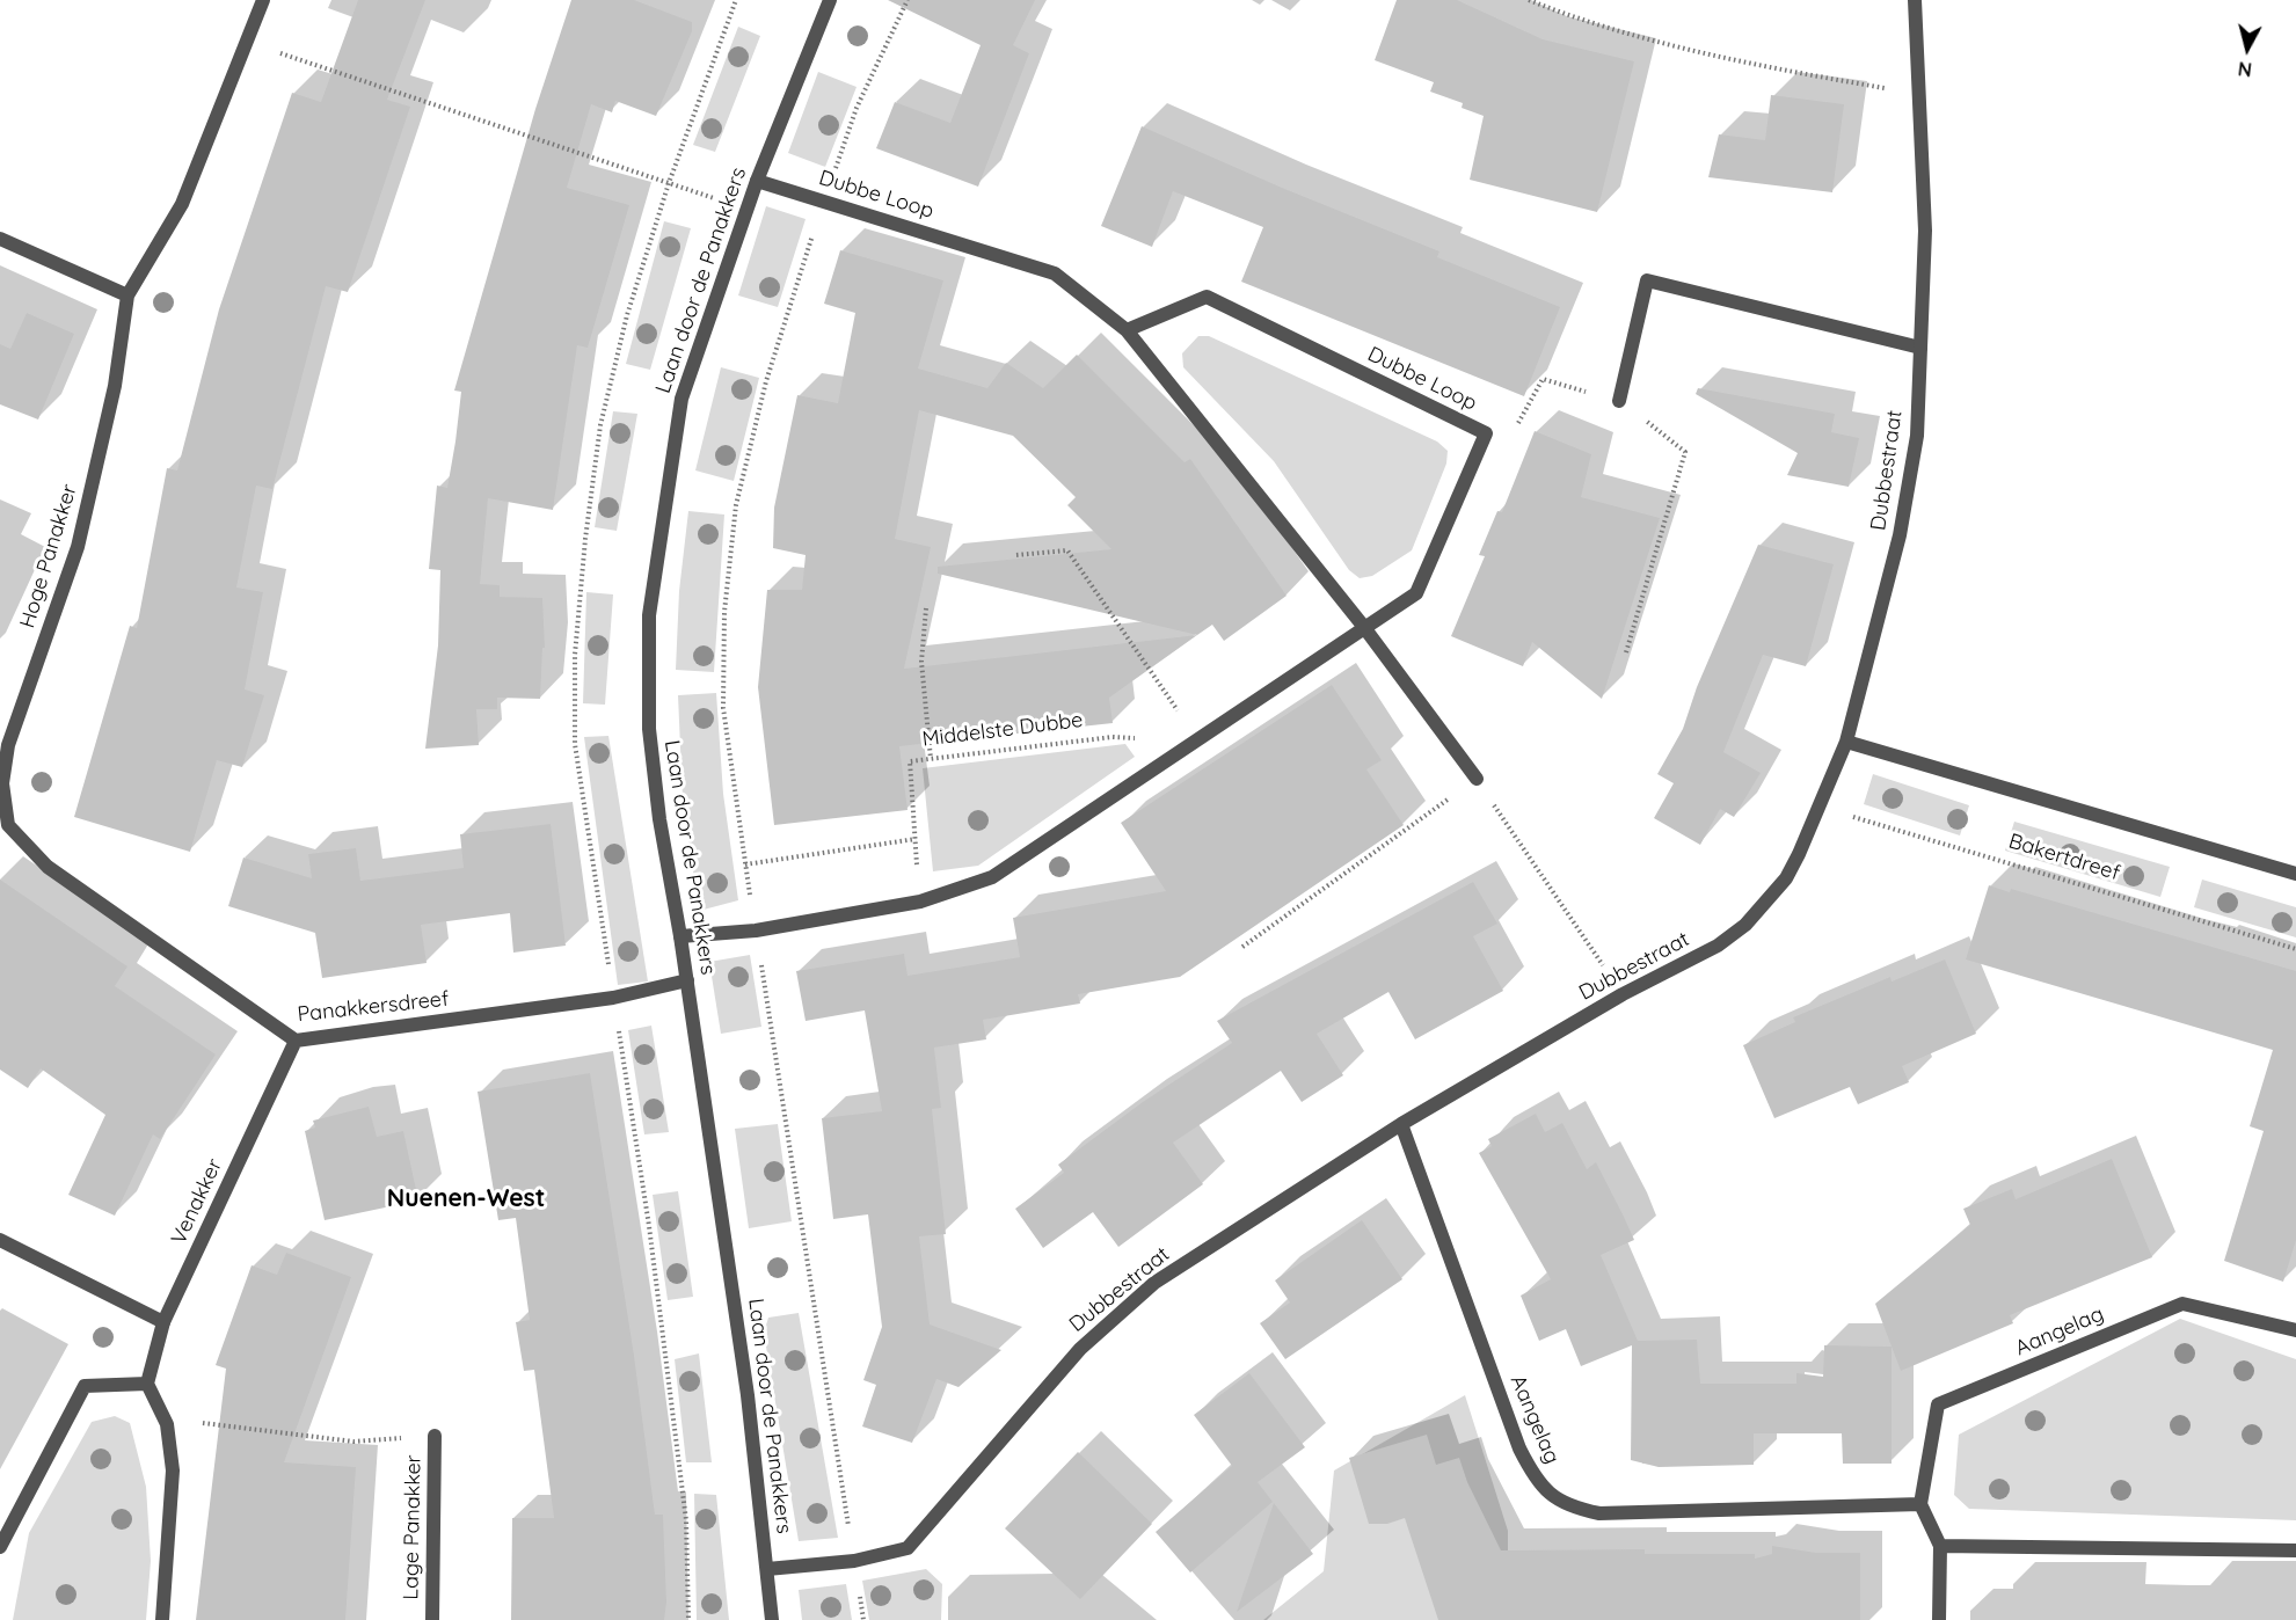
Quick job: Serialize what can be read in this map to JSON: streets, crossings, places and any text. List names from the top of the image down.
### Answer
{
  "streets": {
    "street": [
      "Dubbe Loop",
      "Laan door de Panakkers",
      "Dubbestraat",
      "Hoge Panakker",
      "Panakkersdreef",
      "Venakker",
      "Aangelag",
      "Lage Panakker"
    ],
    "path": ["Middelste Dubbe", "Bakertdreef"]
  },
  "crossings": [
    ["Dubbe Loop", "Laan door de Panakkers"],
    ["Laan door de Panakkers", "Dubbestraat"],
    ["Laan door de Panakkers", "Panakkersdreef"],
    ["Dubbestraat", "Bakertdreef"],
    ["Dubbestraat", "Aangelag"],
    ["Hoge Panakker", "Panakkersdreef"],
    ["Panakkersdreef", "Venakker"]
  ],
  "districts": ["Nuenen-West"],
  "north": "bottom"
}
